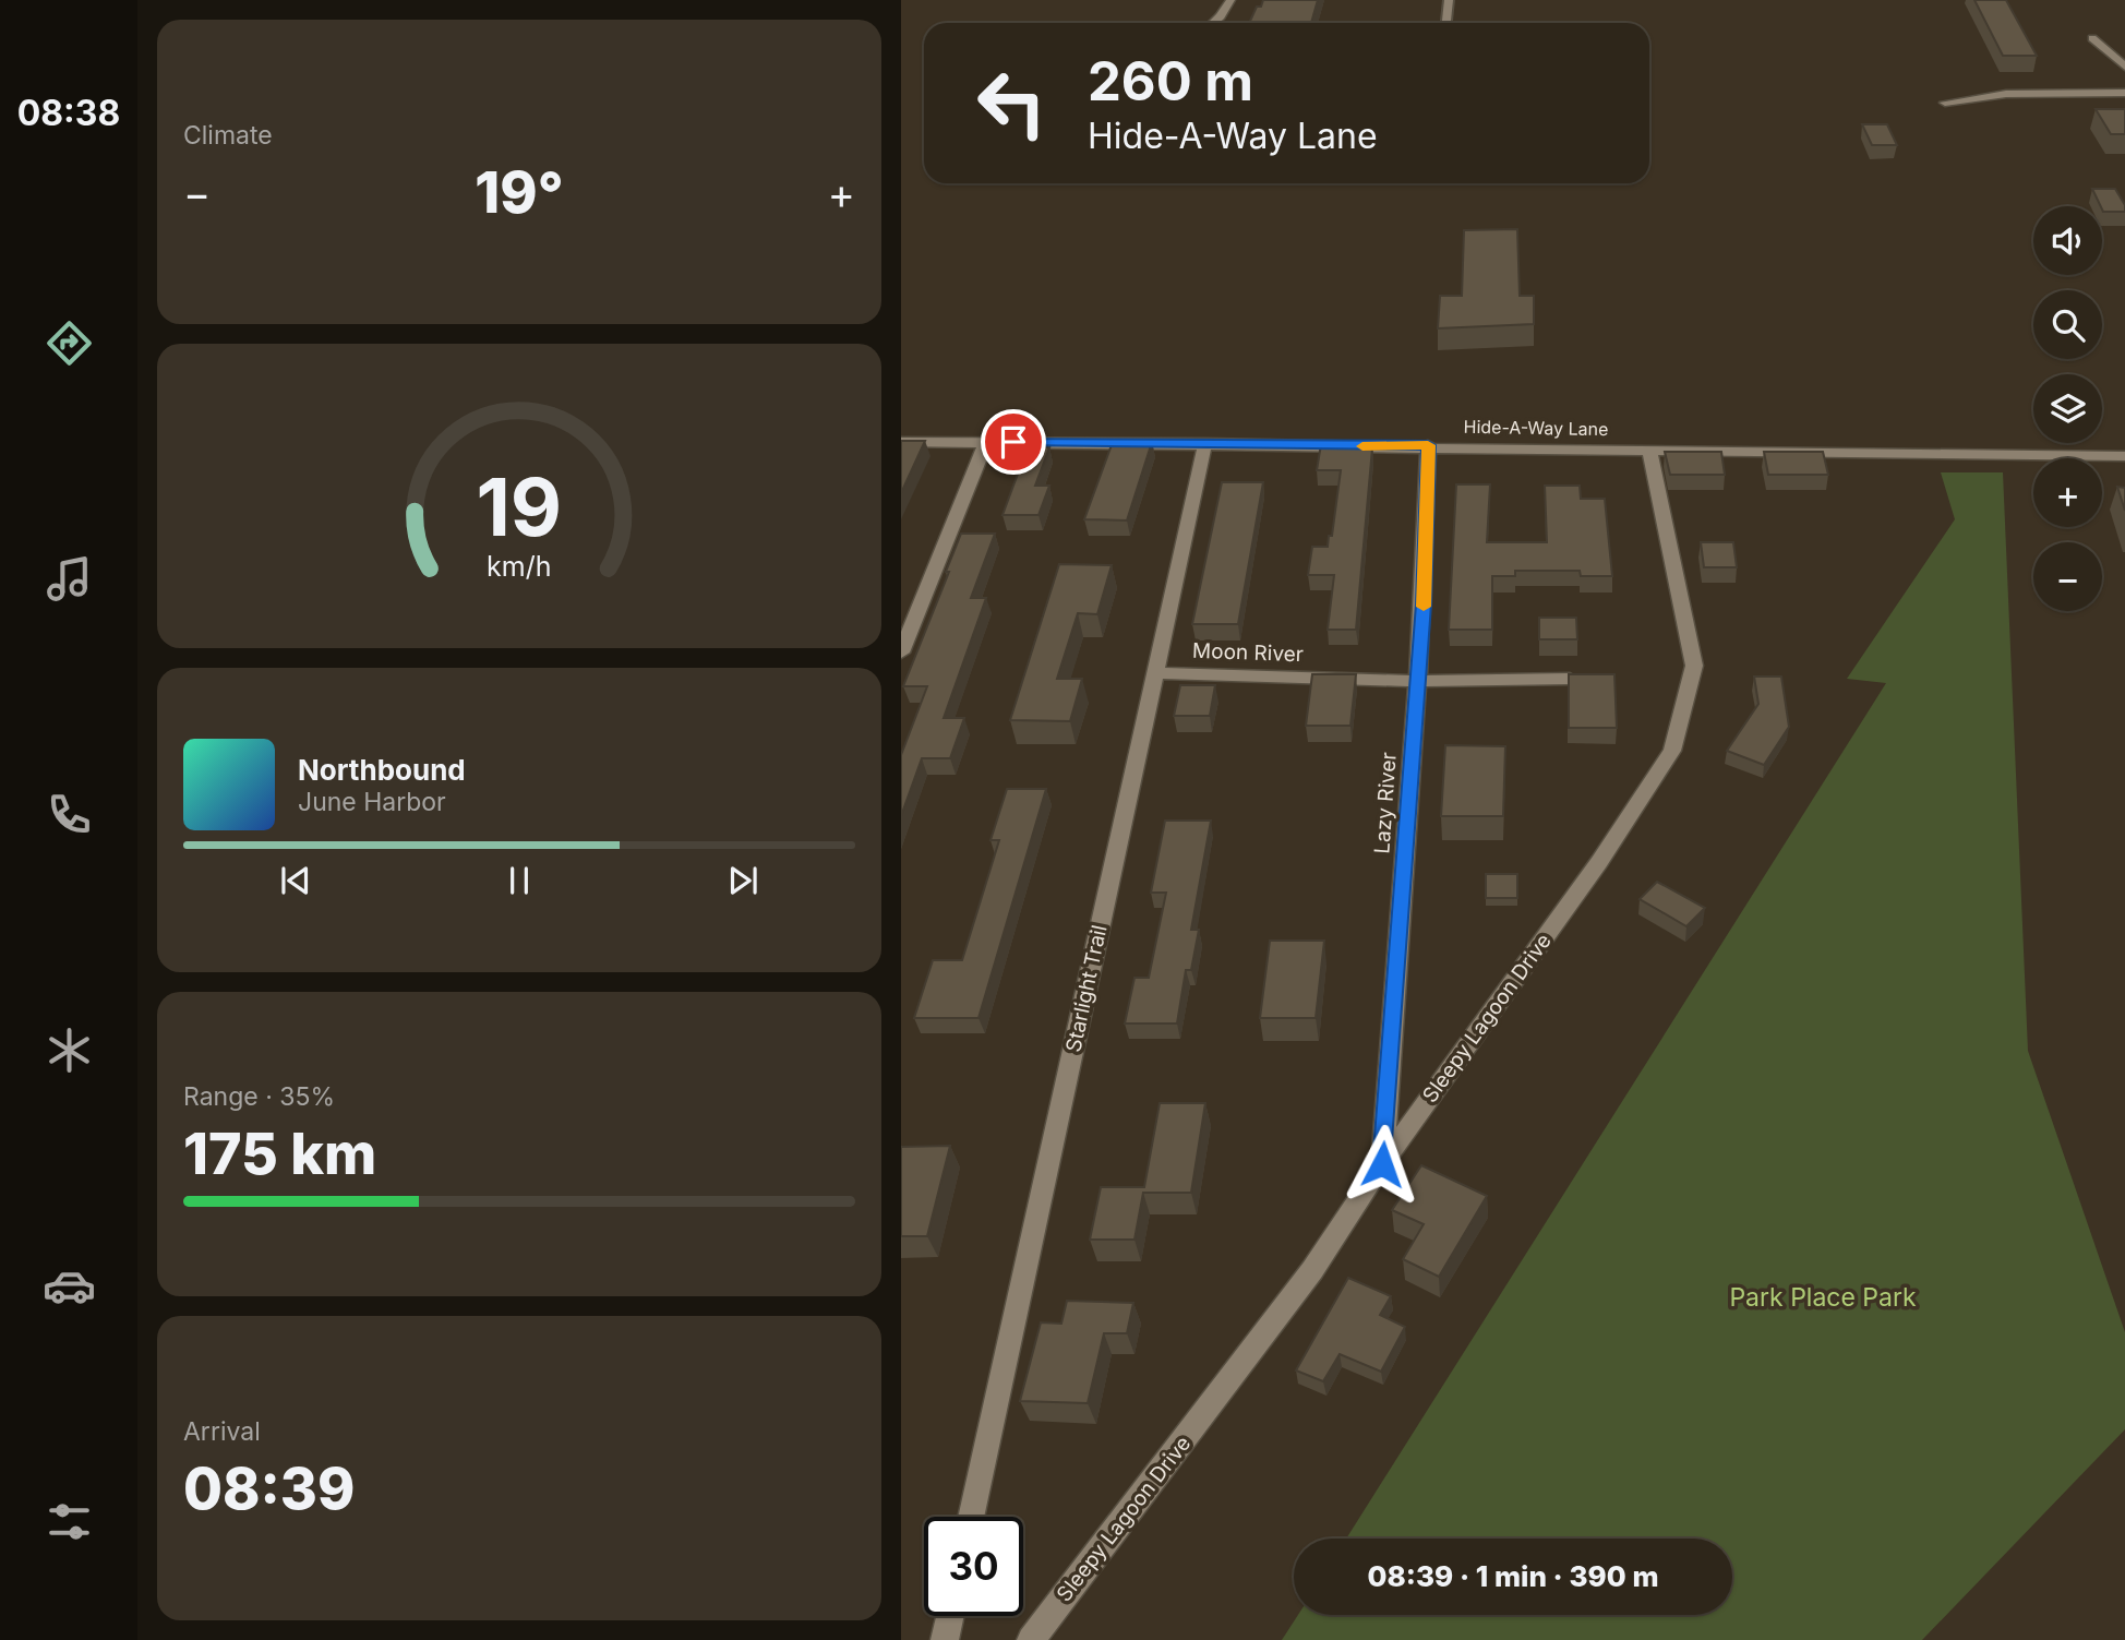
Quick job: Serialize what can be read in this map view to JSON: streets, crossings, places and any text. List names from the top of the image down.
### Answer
{
  "streets": {
    "street": [
      "Hide-A-Way Lane",
      "Moon River",
      "Lazy River",
      "Starlight Trail",
      "Sleepy Lagoon Drive"
    ]
  },
  "crossings": [
    ["Hide-A-Way Lane", "Lazy River"],
    ["Hide-A-Way Lane", "Starlight Trail"],
    ["Hide-A-Way Lane", "Sleepy Lagoon Drive"],
    ["Moon River", "Lazy River"],
    ["Moon River", "Starlight Trail"],
    ["Lazy River", "Sleepy Lagoon Drive"]
  ],
  "parks": ["Park Place Park"],
  "page": {
    "tabs": "08:38",
    "tile": [
      "Climate",
      ["Range · 35%", "175 km"],
      ["Arrival", "08:39"]
    ],
    "turn": ["260 m", "Hide-A-Way Lane"],
    "heat": ["−", "19°", "+"],
    "map_buttons": ["+", "−"],
    "song": ["Northbound", "June Harbor"],
    "limit": "30",
    "trip": "08:39 · 1 min · 390 m",
    "gauge": ["19", "km/h"]
  }
}
